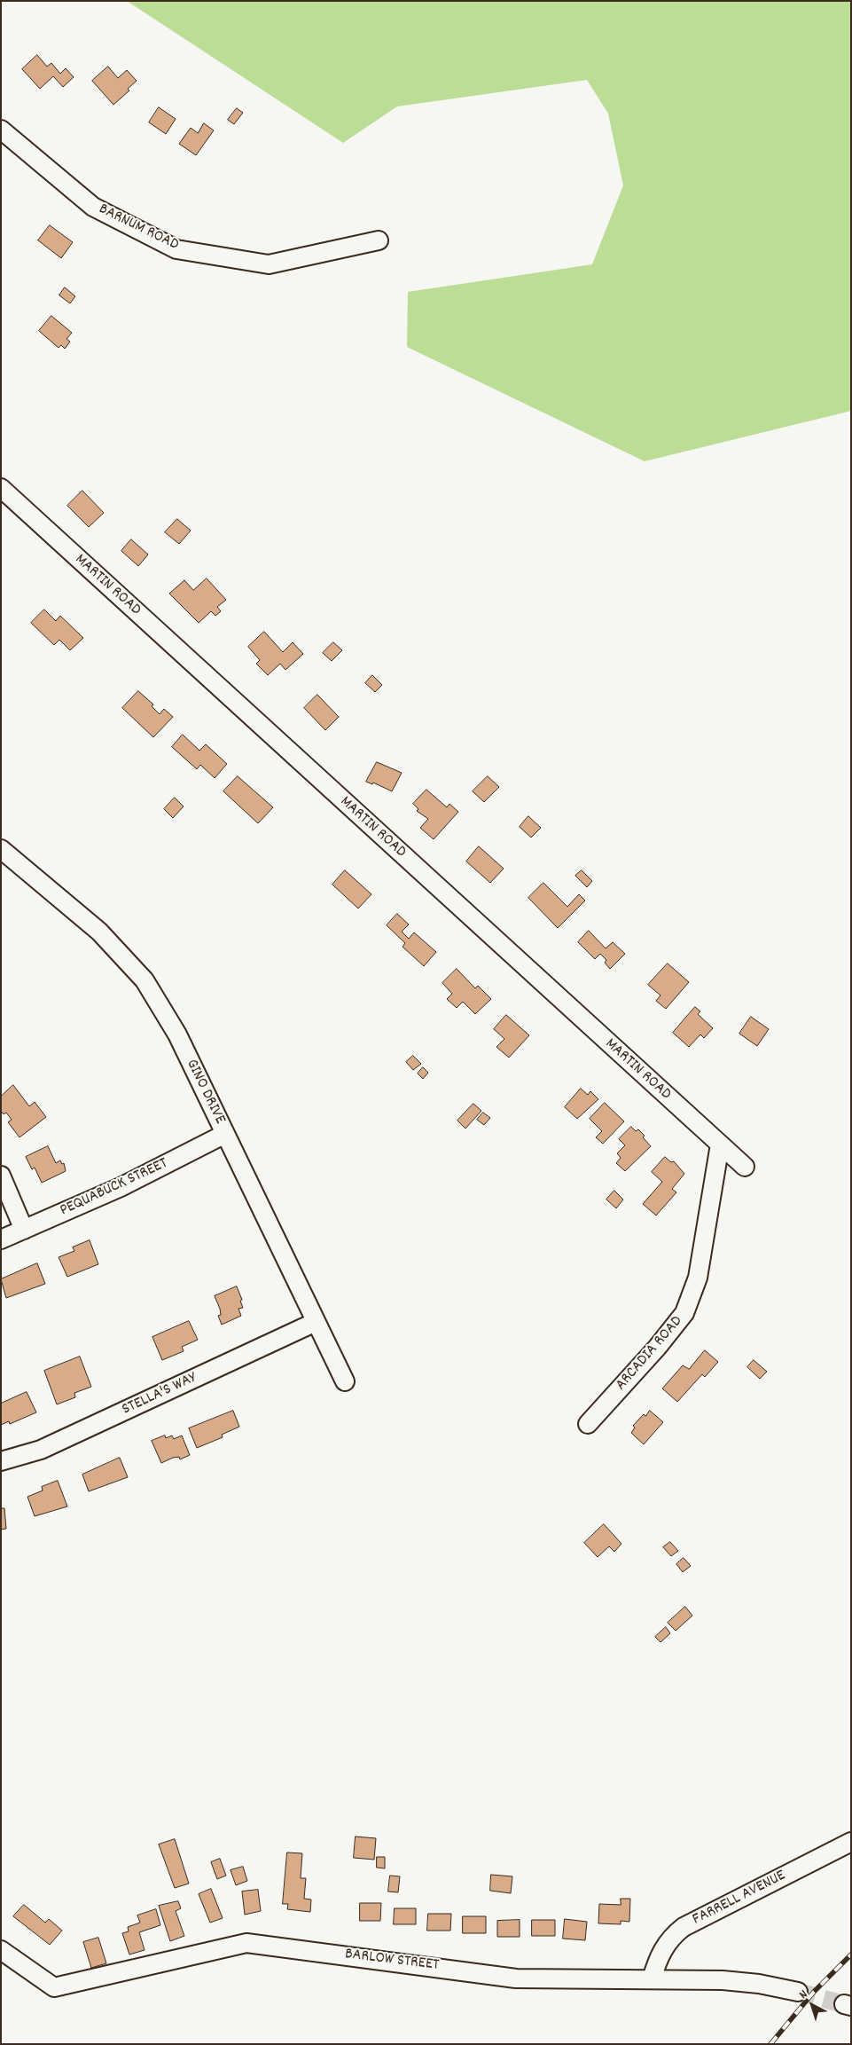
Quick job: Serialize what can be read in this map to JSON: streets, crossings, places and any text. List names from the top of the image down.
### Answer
{
  "streets": {
    "street": [
      "BARNUM ROAD",
      "MARTIN ROAD",
      "GINO DRIVE",
      "PEQUABUCK STREET",
      "ARCADIA ROAD",
      "STELLA'S WAY",
      "FARRELL AVENUE",
      "BARLOW STREET"
    ]
  },
  "crossings": [
    ["MARTIN ROAD", "ARCADIA ROAD"],
    ["GINO DRIVE", "PEQUABUCK STREET"],
    ["GINO DRIVE", "STELLA'S WAY"],
    ["FARRELL AVENUE", "BARLOW STREET"]
  ],
  "north": "top left"
}
